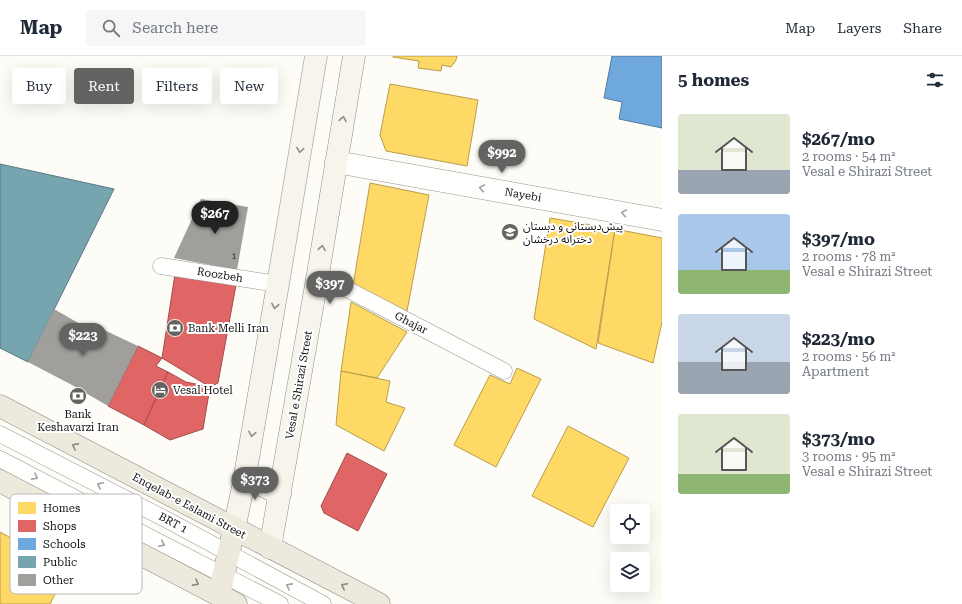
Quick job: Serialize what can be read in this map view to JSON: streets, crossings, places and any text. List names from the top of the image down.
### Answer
{
  "streets": {
    "main road": ["Vesal e Shirazi Street", "Enqelab-e Eslami Street"],
    "street": ["Nayebi"],
    "lane": ["Roozbeh", "Ghajar", "BRT 1"]
  },
  "crossings": [
    ["Nayebi", "Vesal e Shirazi Street"],
    ["Ghajar", "Vesal e Shirazi Street"],
    ["Vesal e Shirazi Street", "Enqelab-e Eslami Street"]
  ],
  "one_way": ["Nayebi", "Enqelab-e Eslami Street"],
  "places": {
    "school or university": ["پیش‌دبستانی و دبستان دخترانه درخشان"],
    "bank": ["Bank Melli Iran", "Bank Keshavarzi Iran"],
    "hotel": ["Vesal Hotel"]
  },
  "house_numbers": ["1"],
  "legend": [
    "Homes",
    "Shops",
    "Schools",
    "Public",
    "Other"
  ],
  "page": {
    "header": "Map",
    "search": "Search here",
    "nav": ["Map", "Layers", "Share"],
    "heading": "5 homes",
    "chip": [
      "Buy",
      "Rent",
      "Filters",
      "New"
    ],
    "list": [
      {
        "name": "$267/mo",
        "note": "2 rooms · 54 m² · Vesal e Shirazi Street"
      },
      {
        "name": "$397/mo",
        "note": "2 rooms · 78 m² · Vesal e Shirazi Street"
      },
      {
        "name": "$223/mo",
        "note": "2 rooms · 56 m² · Apartment"
      },
      {
        "name": "$373/mo",
        "note": "3 rooms · 95 m² · Vesal e Shirazi Street"
      }
    ],
    "price": [
      "$992",
      "$267",
      "$397",
      "$223",
      "$373"
    ]
  }
}
